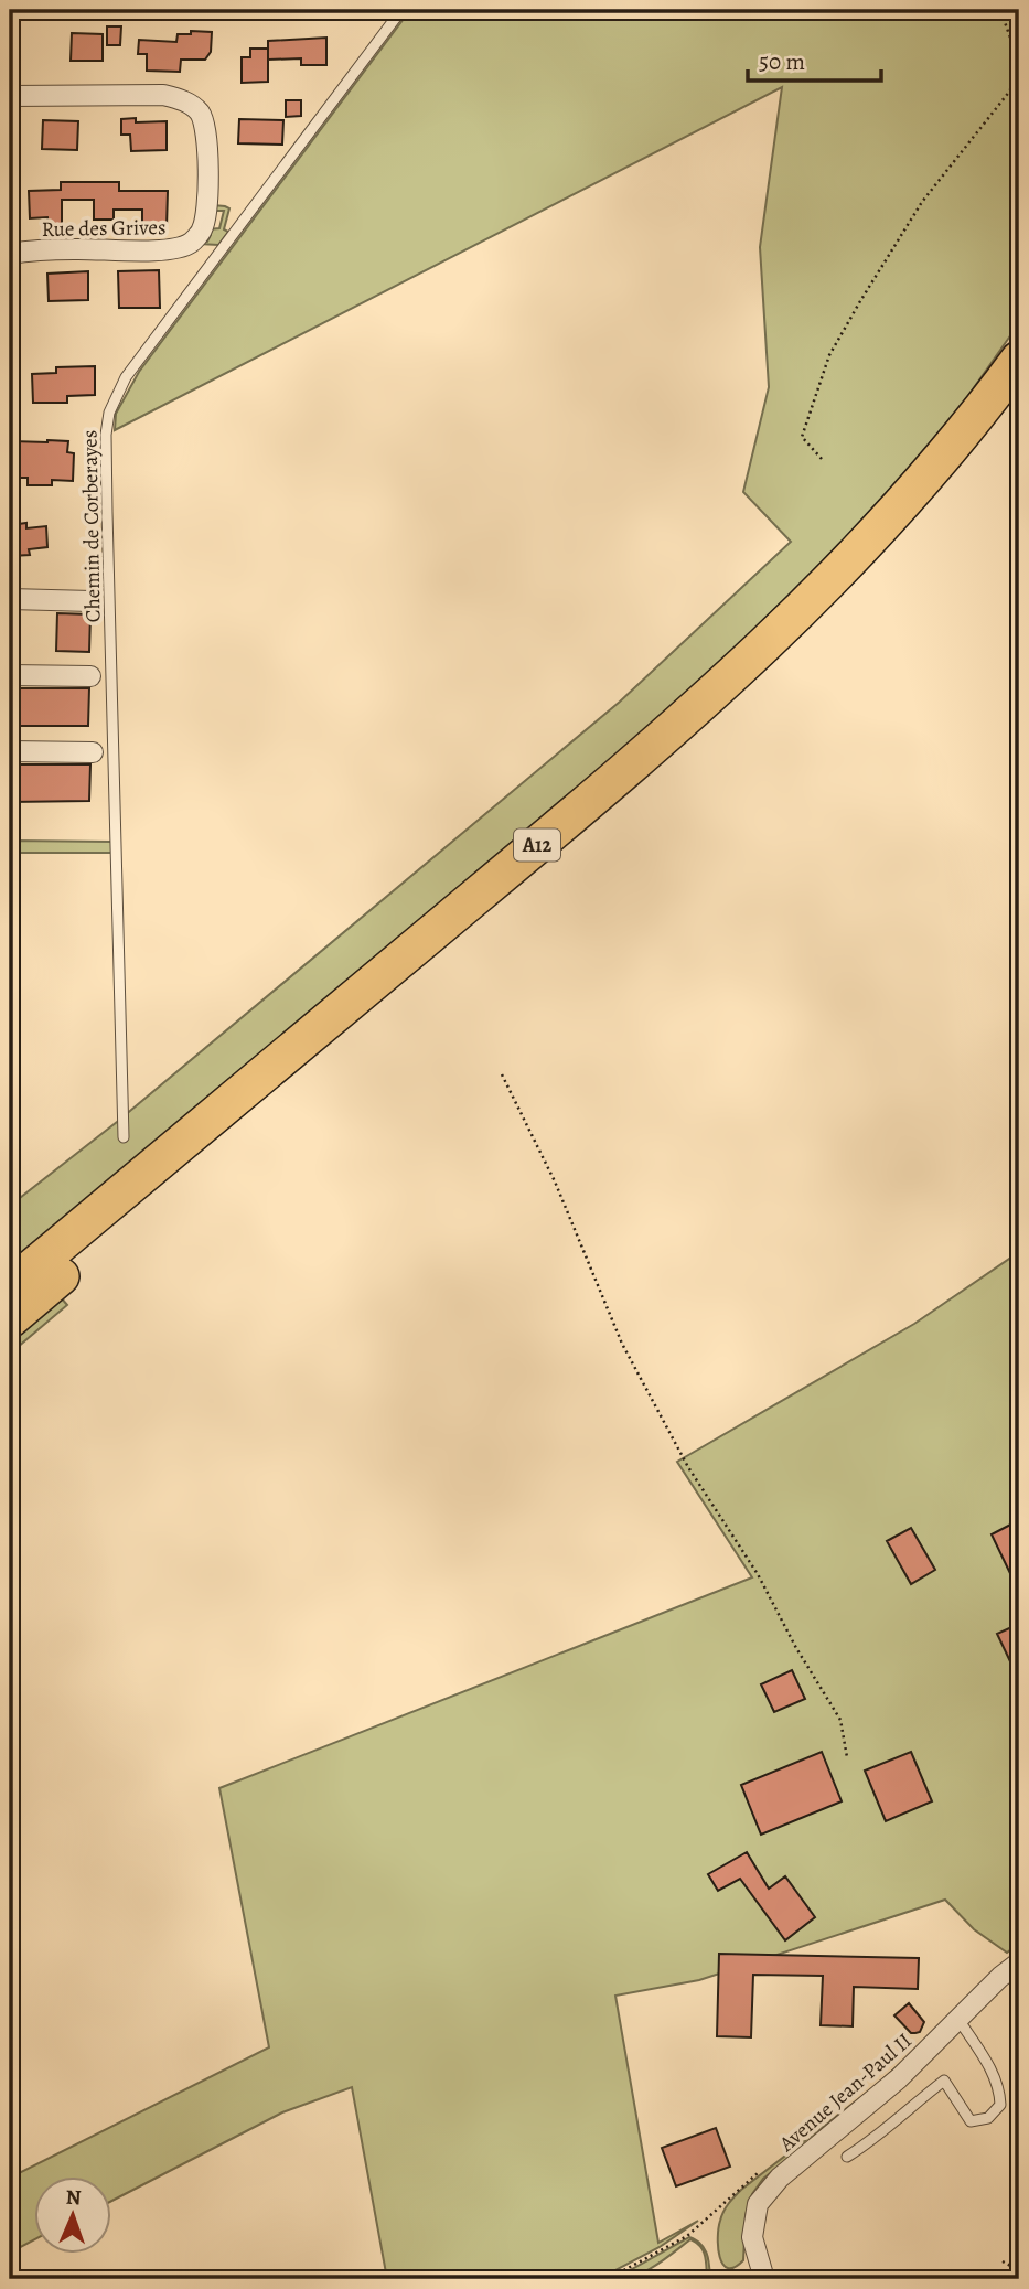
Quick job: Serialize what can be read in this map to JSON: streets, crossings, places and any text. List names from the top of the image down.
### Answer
{
  "streets": {
    "highway": ["A12"],
    "street": ["Rue des Grives", "Avenue Jean-Paul II"],
    "lane": ["Chemin de Corberayes"]
  },
  "scale_bar": "50 m",
  "north": "top"
}
